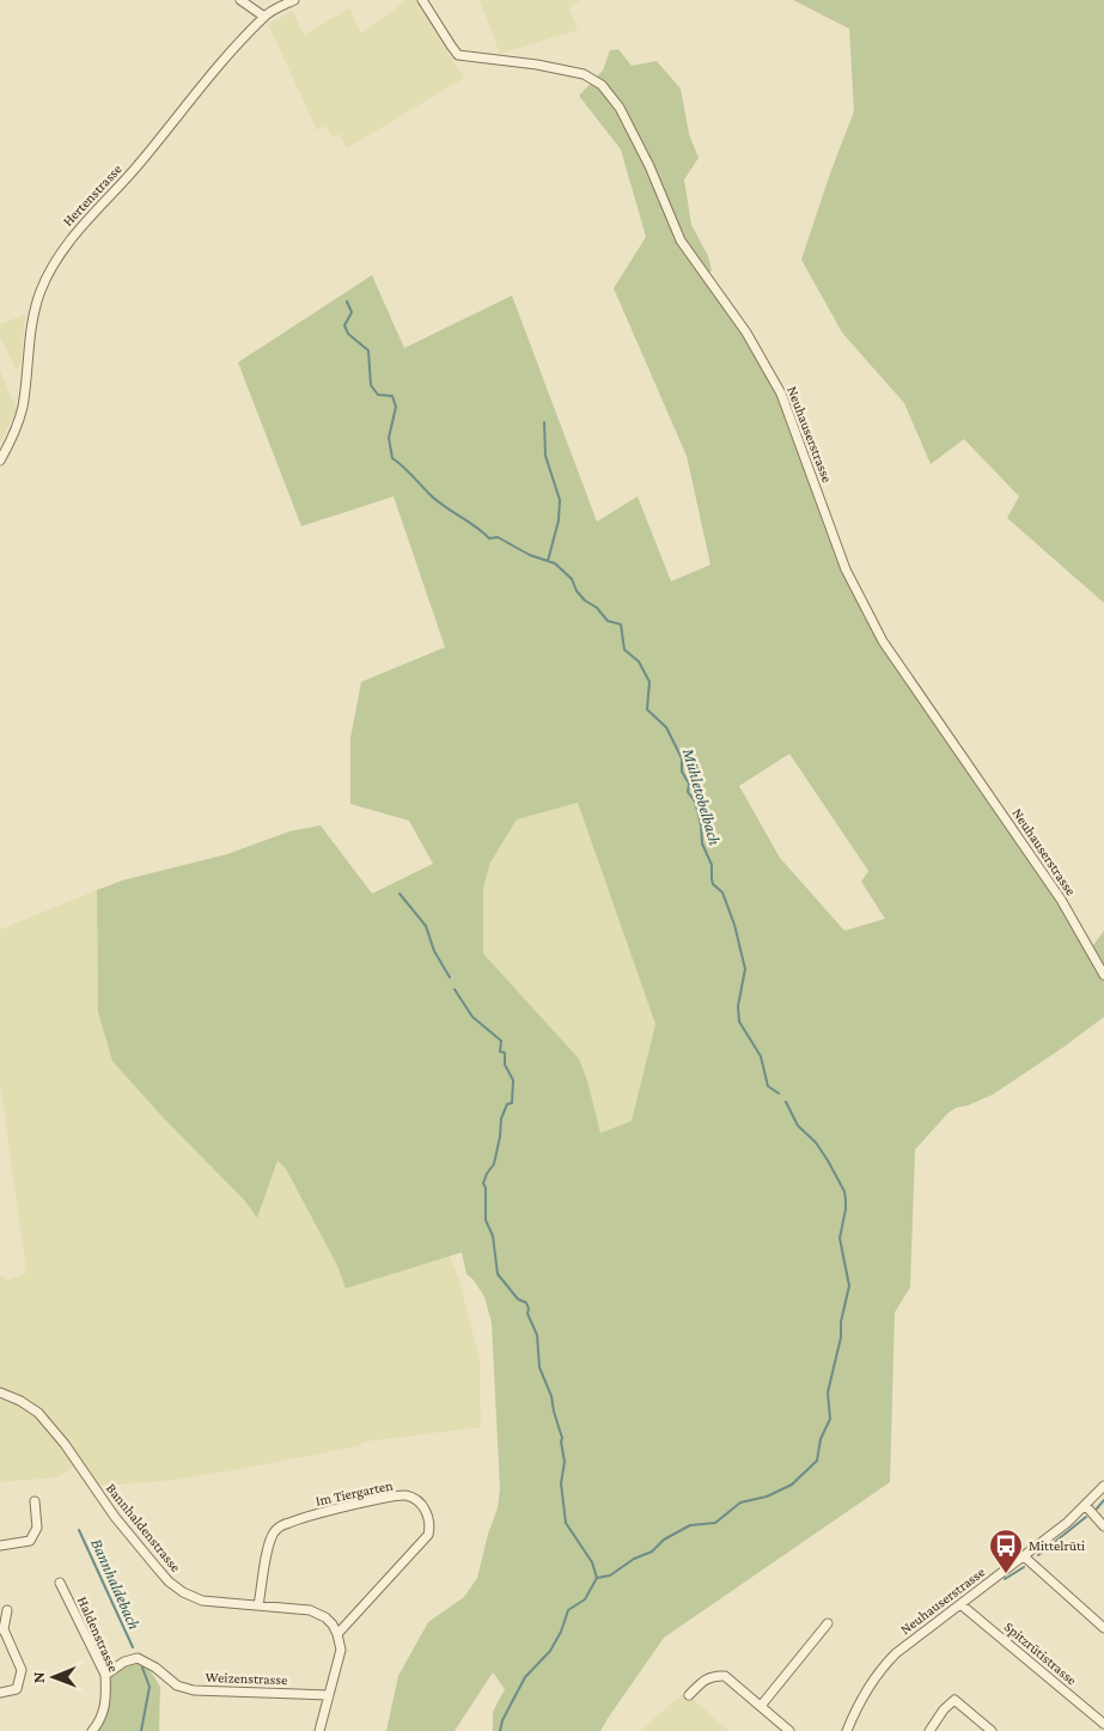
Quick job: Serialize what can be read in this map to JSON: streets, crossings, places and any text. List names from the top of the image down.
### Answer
{
  "streets": {
    "street": [
      "Hertenstrasse",
      "Neuhauserstrasse",
      "Im Tiergarten",
      "Bannhaldenstrasse",
      "Haldenstrasse",
      "Spitzrütistrasse",
      "Weizenstrasse"
    ]
  },
  "crossings": [
    ["Neuhauserstrasse", "Spitzrütistrasse"],
    ["Im Tiergarten", "Bannhaldenstrasse"],
    ["Haldenstrasse", "Weizenstrasse"]
  ],
  "water": ["Mühletobelbach", "Bannhaldebach"],
  "places": {
    "bus stop": ["Mittelrüti"]
  },
  "north": "left"
}
